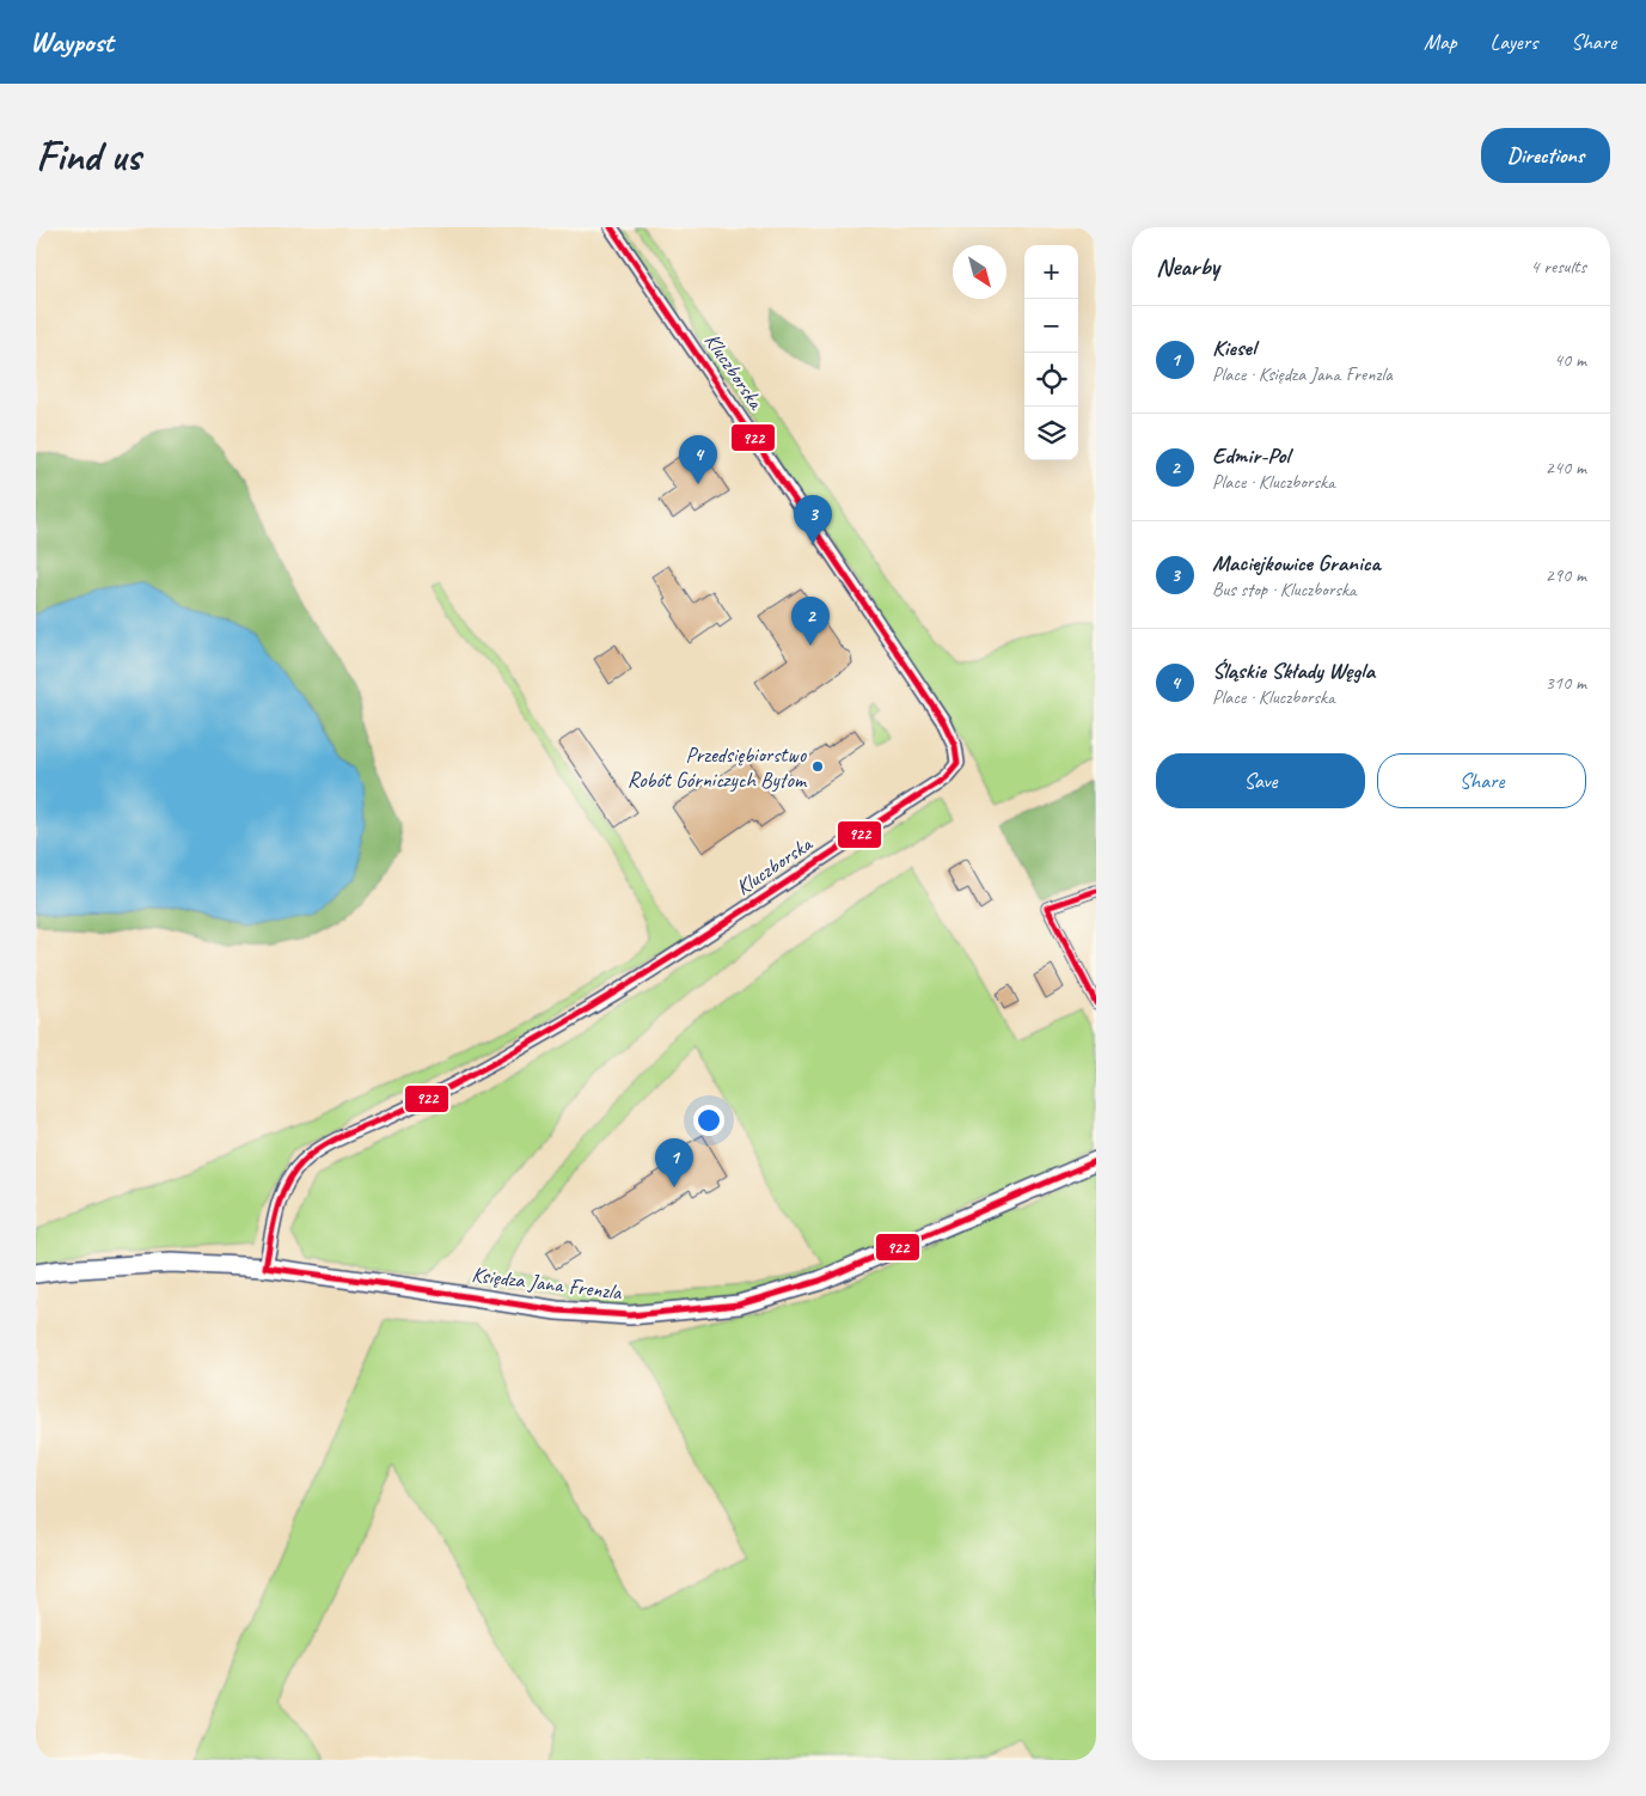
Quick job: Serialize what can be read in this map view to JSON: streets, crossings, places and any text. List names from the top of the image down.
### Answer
{
  "streets": {
    "main road": ["Księdza Jana Frenzla"],
    "street": ["Kluczborska"]
  },
  "crossings": [
    ["Kluczborska", "Księdza Jana Frenzla"]
  ],
  "places": ["Przedsiębiorstwo Robót Górniczych Bytom"],
  "lines": ["transit line 922"],
  "north": "bottom right",
  "page": {
    "header": "Waypost",
    "nav": ["Map", "Layers", "Share"],
    "buttons": [
      "Directions",
      ["Save", "Share"]
    ],
    "title": "Find us",
    "heading": ["Nearby", "4 results"],
    "map_buttons": ["+", "−"],
    "list": [
      {
        "mark": "1",
        "name": "Kiesel",
        "note": "Place · Księdza Jana Frenzla",
        "value": "40 m"
      },
      {
        "mark": "2",
        "name": "Edmir-Pol",
        "note": "Place · Kluczborska",
        "value": "240 m"
      },
      {
        "mark": "3",
        "name": "Maciejkowice Granica",
        "note": "Bus stop · Kluczborska",
        "value": "290 m"
      },
      {
        "mark": "4",
        "name": "Śląskie Składy Węgla",
        "note": "Place · Kluczborska",
        "value": "310 m"
      }
    ],
    "pins": [
      "4",
      "3",
      "2",
      "1"
    ]
  }
}
